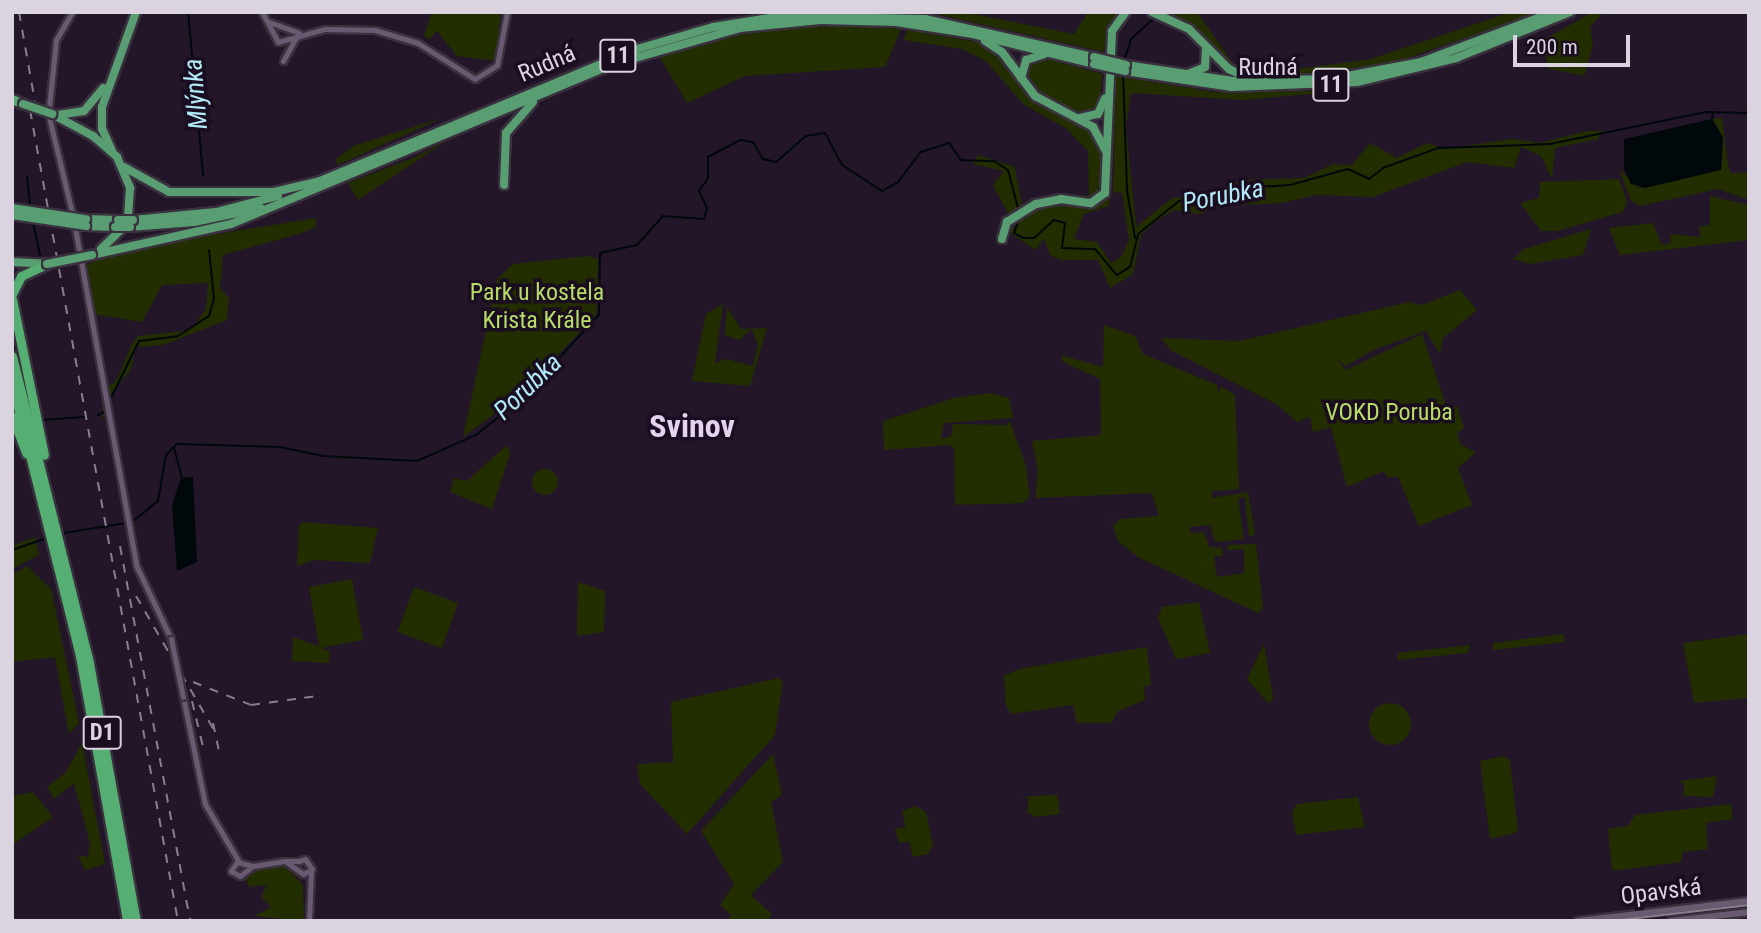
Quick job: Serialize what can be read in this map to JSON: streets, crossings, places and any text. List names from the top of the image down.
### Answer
{
  "streets": {
    "highway": ["11", "Rudná", "D1"],
    "main road": ["Opavská"]
  },
  "crossings": [
    ["11", "Rudná"]
  ],
  "districts": ["Svinov"],
  "water": ["Mlýnka", "Porubka"],
  "parks": ["Park u kostela Krista Krále", "VOKD Poruba"],
  "scale_bar": "200 m"
}
